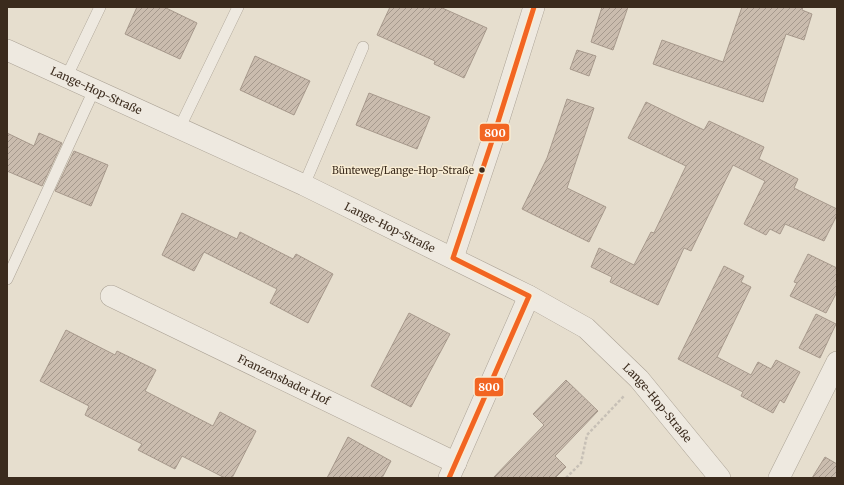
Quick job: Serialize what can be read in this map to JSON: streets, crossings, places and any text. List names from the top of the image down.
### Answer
{
  "streets": {
    "street": ["Lange-Hop-Straße", "Franzensbader Hof"]
  },
  "places": ["Bünteweg/Lange-Hop-Straße"],
  "lines": ["transit line 800"]
}
